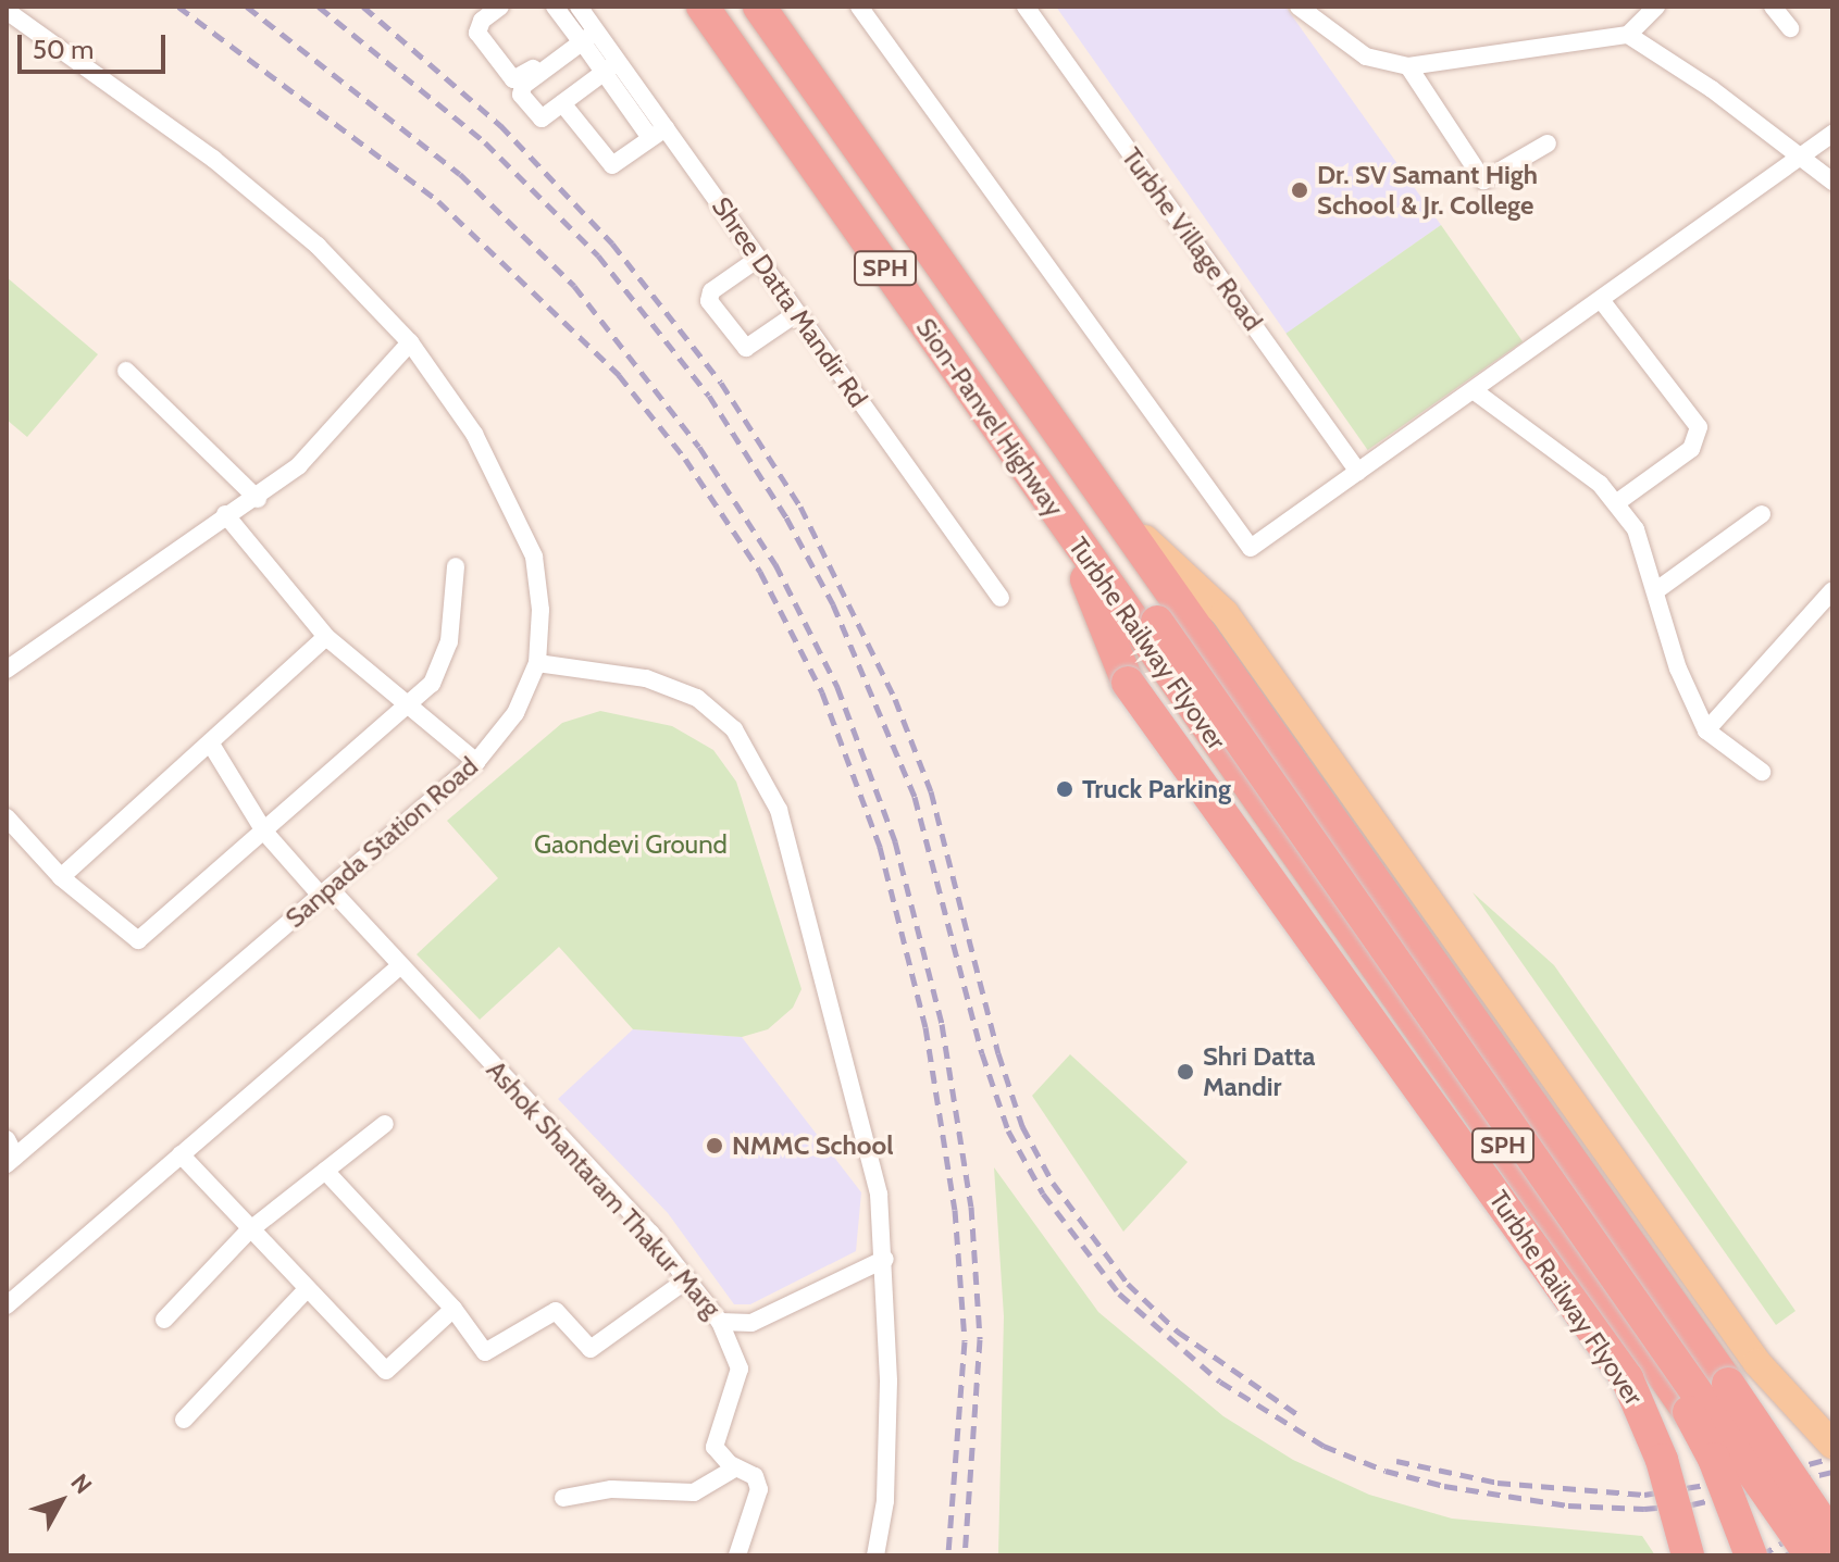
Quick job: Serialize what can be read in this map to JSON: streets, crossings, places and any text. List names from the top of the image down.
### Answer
{
  "streets": {
    "highway": ["SPH", "Sion-Panvel Highway", "Turbhe Railway Flyover"],
    "street": [
      "Turbhe Village Road",
      "Shree Datta Mandir Rd",
      "Sanpada Station Road",
      "Ashok Shantaram Thakur Marg"
    ]
  },
  "crossings": [
    ["Sion-Panvel Highway", "Turbhe Railway Flyover"],
    ["Sanpada Station Road", "Ashok Shantaram Thakur Marg"]
  ],
  "parks": ["Gaondevi Ground"],
  "places": [
    "Dr. SV Samant High School & Jr. College",
    "Truck Parking",
    "Shri Datta Mandir",
    "NMMC School"
  ],
  "scale_bar": "50 m",
  "north": "top right"
}
